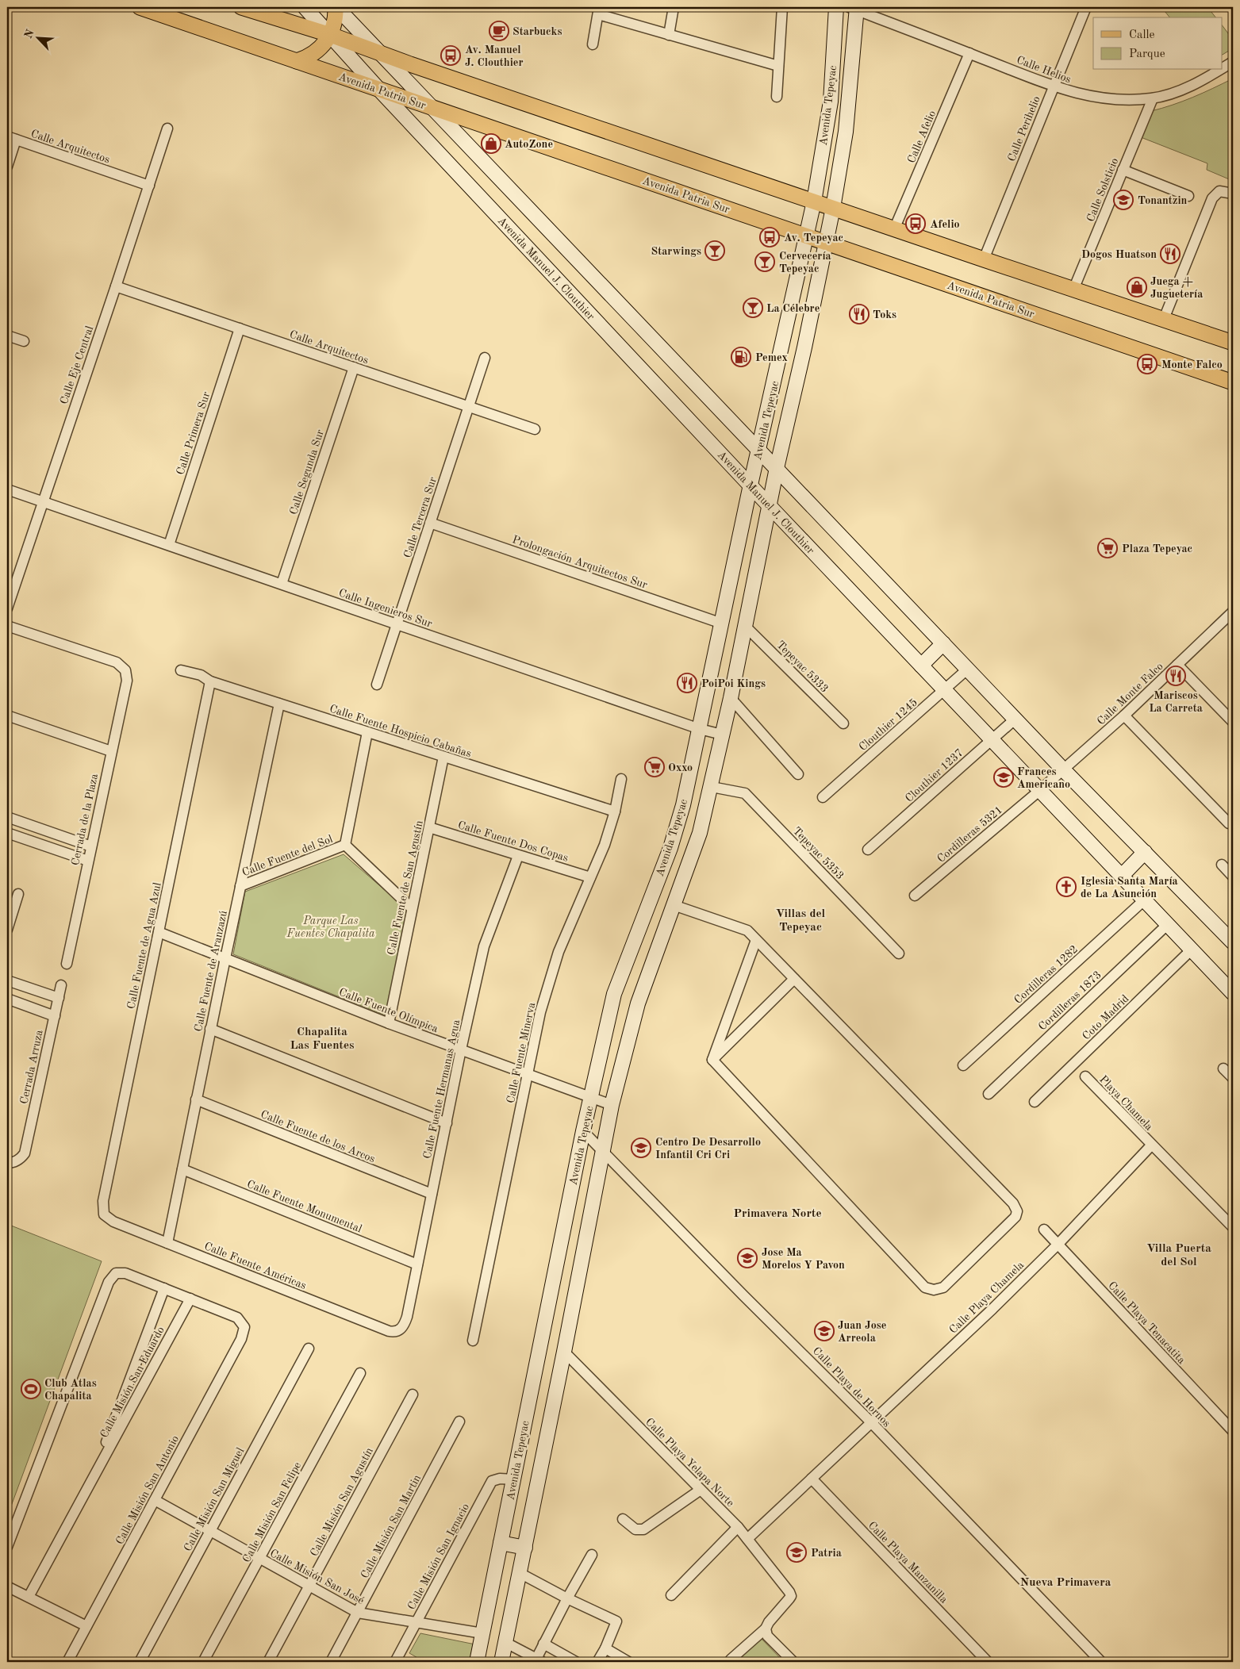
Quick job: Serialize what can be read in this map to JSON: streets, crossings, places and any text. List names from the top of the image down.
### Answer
{
  "streets": {
    "main road": ["Avenida Patria Sur"],
    "street": [
      "Calle Helios",
      "Avenida Tepeyac",
      "Calle Perihelio",
      "Calle Afelio",
      "Calle Arquitectos",
      "Calle Solsticio",
      "Avenida Manuel J. Clouthier",
      "Calle Eje Central",
      "Calle Primera Sur",
      "Calle Segunda Sur",
      "Calle Tercera Sur",
      "Prolongación Arquitectos Sur",
      "Calle Ingenieros Sur",
      "Tepeyac 5333",
      "Calle Monte Falco",
      "Clouthier 1245",
      "Calle Fuente Hospicio Cabañas",
      "Clouthier 1237",
      "Cerrada de la Plaza",
      "Cordilleras 5321",
      "Calle Fuente Dos Copas",
      "Tepeyac 5353",
      "Calle Fuente del Sol",
      "Calle Fuente de San Agustín",
      "Calle Fuente de Agua Azul",
      "Calle Fuente de Aranzazú",
      "Cordilleras 1282",
      "Cordilleras 1873",
      "Calle Fuente Olímpica",
      "Coto Madrid",
      "Calle Fuente Minerva",
      "Cerrada Arruza",
      "Calle Fuente Hermanas Agua",
      "Playa Chamela",
      "Calle Fuente de los Arcos",
      "Calle Fuente Monumental",
      "Calle Fuente Américas",
      "Calle Playa Chamela",
      "Calle Playa Tenacatita",
      "Calle Misión San Eduardo",
      "Calle Playa de Hornos",
      "Calle Playa Yelapa Norte",
      "Calle Misión San Antonio",
      "Calle Misión San Miguel",
      "Calle Misión San Agustín",
      "Calle Misión San Felipe",
      "Calle Misión San Martin",
      "Calle Misión San Ignacio",
      "Calle Playa Manzanilla",
      "Calle Misión San José"
    ]
  },
  "crossings": [
    ["Calle Helios", "Avenida Tepeyac"],
    ["Calle Helios", "Calle Perihelio"],
    ["Calle Helios", "Calle Afelio"],
    ["Calle Helios", "Calle Solsticio"],
    ["Avenida Patria Sur", "Avenida Tepeyac"],
    ["Avenida Patria Sur", "Avenida Manuel J. Clouthier"],
    ["Avenida Tepeyac", "Avenida Manuel J. Clouthier"],
    ["Avenida Tepeyac", "Prolongación Arquitectos Sur"],
    ["Avenida Tepeyac", "Calle Ingenieros Sur"],
    ["Avenida Tepeyac", "Tepeyac 5333"],
    ["Avenida Tepeyac", "Tepeyac 5353"],
    ["Avenida Tepeyac", "Calle Fuente Olímpica"],
    ["Avenida Tepeyac", "Calle Playa de Hornos"],
    ["Avenida Tepeyac", "Calle Playa Yelapa Norte"],
    ["Avenida Tepeyac", "Calle Misión San Ignacio"],
    ["Avenida Tepeyac", "Calle Misión San José"],
    ["Calle Arquitectos", "Calle Eje Central"],
    ["Calle Arquitectos", "Calle Primera Sur"],
    ["Calle Arquitectos", "Calle Segunda Sur"],
    ["Calle Arquitectos", "Calle Tercera Sur"],
    ["Avenida Manuel J. Clouthier", "Calle Monte Falco"],
    ["Avenida Manuel J. Clouthier", "Clouthier 1245"],
    ["Avenida Manuel J. Clouthier", "Clouthier 1237"],
    ["Avenida Manuel J. Clouthier", "Cordilleras 5321"],
    ["Avenida Manuel J. Clouthier", "Cordilleras 1282"],
    ["Avenida Manuel J. Clouthier", "Cordilleras 1873"],
    ["Avenida Manuel J. Clouthier", "Coto Madrid"],
    ["Calle Eje Central", "Calle Ingenieros Sur"],
    ["Calle Primera Sur", "Calle Ingenieros Sur"],
    ["Calle Segunda Sur", "Calle Ingenieros Sur"],
    ["Calle Tercera Sur", "Prolongación Arquitectos Sur"],
    ["Calle Tercera Sur", "Calle Ingenieros Sur"],
    ["Calle Monte Falco", "Cordilleras 5321"],
    ["Calle Fuente Hospicio Cabañas", "Calle Fuente de San Agustín"],
    ["Calle Fuente Hospicio Cabañas", "Calle Fuente de Agua Azul"],
    ["Calle Fuente Hospicio Cabañas", "Calle Fuente de Aranzazú"],
    ["Calle Fuente Hospicio Cabañas", "Calle Fuente Minerva"],
    ["Calle Fuente Dos Copas", "Calle Fuente de San Agustín"],
    ["Calle Fuente Dos Copas", "Calle Fuente Minerva"],
    ["Calle Fuente Dos Copas", "Calle Fuente Hermanas Agua"],
    ["Calle Fuente del Sol", "Calle Fuente de San Agustín"],
    ["Calle Fuente del Sol", "Calle Fuente de Aranzazú"],
    ["Calle Fuente de San Agustín", "Calle Fuente Olímpica"],
    ["Calle Fuente de Agua Azul", "Calle Fuente Olímpica"],
    ["Calle Fuente de Agua Azul", "Calle Fuente Américas"],
    ["Calle Fuente de Aranzazú", "Calle Fuente Olímpica"],
    ["Calle Fuente de Aranzazú", "Calle Fuente de los Arcos"],
    ["Calle Fuente de Aranzazú", "Calle Fuente Monumental"],
    ["Calle Fuente de Aranzazú", "Calle Fuente Américas"],
    ["Calle Fuente Olímpica", "Calle Fuente Minerva"],
    ["Calle Fuente Olímpica", "Calle Fuente Hermanas Agua"],
    ["Calle Fuente Hermanas Agua", "Calle Fuente de los Arcos"],
    ["Calle Fuente Hermanas Agua", "Calle Fuente Monumental"],
    ["Calle Fuente Hermanas Agua", "Calle Fuente Américas"],
    ["Playa Chamela", "Calle Playa Chamela"],
    ["Calle Playa Chamela", "Calle Playa Tenacatita"],
    ["Calle Playa Chamela", "Calle Playa de Hornos"],
    ["Calle Playa Chamela", "Calle Playa Yelapa Norte"],
    ["Calle Playa Chamela", "Calle Playa Manzanilla"],
    ["Calle Misión San Eduardo", "Calle Misión San Antonio"],
    ["Calle Misión San Antonio", "Calle Misión San José"],
    ["Calle Misión San Miguel", "Calle Misión San José"],
    ["Calle Misión San Agustín", "Calle Misión San José"],
    ["Calle Misión San Felipe", "Calle Misión San José"],
    ["Calle Misión San Martin", "Calle Misión San José"],
    ["Calle Misión San Ignacio", "Calle Misión San José"]
  ],
  "districts": [
    "Villas del Tepeyac",
    "Chapalita Las Fuentes",
    "Primavera Norte",
    "Villa Puerta del Sol",
    "Nueva Primavera"
  ],
  "parks": ["Parque Las Fuentes Chapalita"],
  "places": {
    "cafe": ["Starbucks"],
    "bus stop": [
      "Av. Manuel J. Clouthier",
      "Afelio",
      "Av. Tepeyac",
      "Monte Falco"
    ],
    "shop": ["AutoZone", "Juega + Juguetería"],
    "school or university": [
      "Tonantzin",
      "Frances Americano",
      "Centro De Desarrollo Infantil Cri Cri",
      "Jose Ma Morelos Y Pavon",
      "Juan Jose Arreola",
      "Patria"
    ],
    "bar": ["Starwings", "Cervecería Tepeyac", "La Célebre"],
    "restaurant": [
      "Dogos Huatson",
      "Toks",
      "Mariscos La Carreta",
      "PoiPoi Kings"
    ],
    "fuel station": ["Pemex"],
    "supermarket": ["Plaza Tepeyac", "Oxxo"],
    "church": ["Iglesia Santa María de La Asunción"],
    "sports": ["Club Atlas Chapalita"]
  },
  "legend": ["Calle", "Parque"],
  "north": "top left"
}
